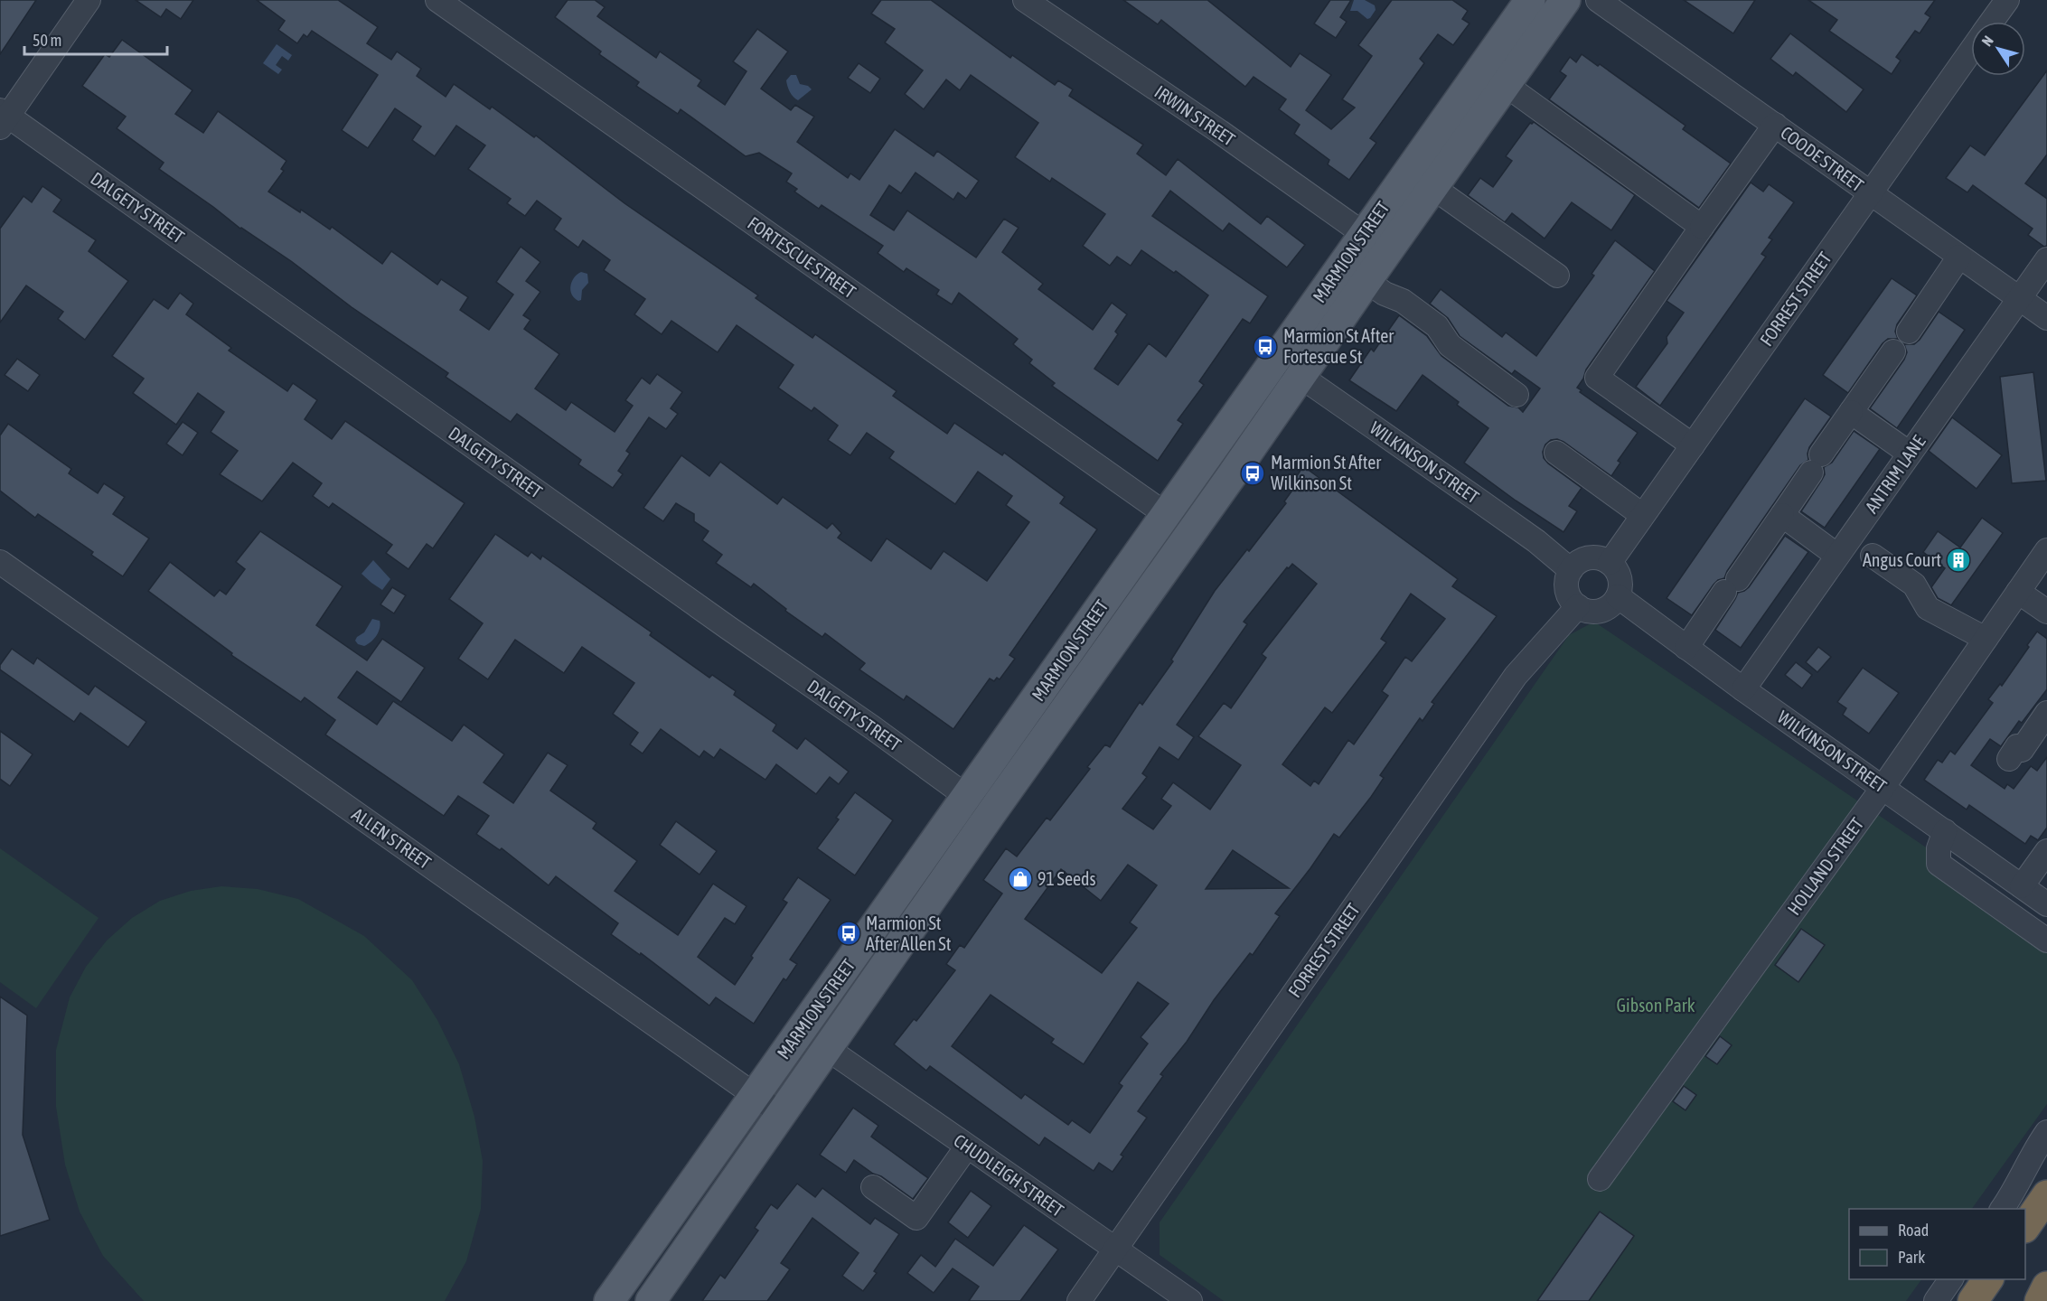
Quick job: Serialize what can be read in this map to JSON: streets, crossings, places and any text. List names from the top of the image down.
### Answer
{
  "streets": {
    "main road": ["MARMION STREET"],
    "street": [
      "IRWIN STREET",
      "COODE STREET",
      "DALGETY STREET",
      "FORTESCUE STREET",
      "FORREST STREET",
      "WILKINSON STREET",
      "ANTRIM LANE",
      "ALLEN STREET",
      "HOLLAND STREET",
      "CHUDLEIGH STREET"
    ]
  },
  "crossings": [
    ["IRWIN STREET", "MARMION STREET"],
    ["COODE STREET", "FORREST STREET"],
    ["COODE STREET", "ANTRIM LANE"],
    ["DALGETY STREET", "MARMION STREET"],
    ["MARMION STREET", "FORTESCUE STREET"],
    ["MARMION STREET", "WILKINSON STREET"],
    ["MARMION STREET", "ALLEN STREET"],
    ["MARMION STREET", "CHUDLEIGH STREET"],
    ["FORREST STREET", "WILKINSON STREET"],
    ["FORREST STREET", "CHUDLEIGH STREET"],
    ["WILKINSON STREET", "ANTRIM LANE"],
    ["WILKINSON STREET", "HOLLAND STREET"]
  ],
  "parks": ["Gibson Park"],
  "places": {
    "bus stop": ["Marmion St After Fortescue St", "Marmion St After Wilkinson St", "Marmion St After Allen St"],
    "building": ["Angus Court"],
    "shop": ["91 Seeds"]
  },
  "legend": ["Road", "Park"],
  "scale_bar": "50 m",
  "north": "top left"
}
